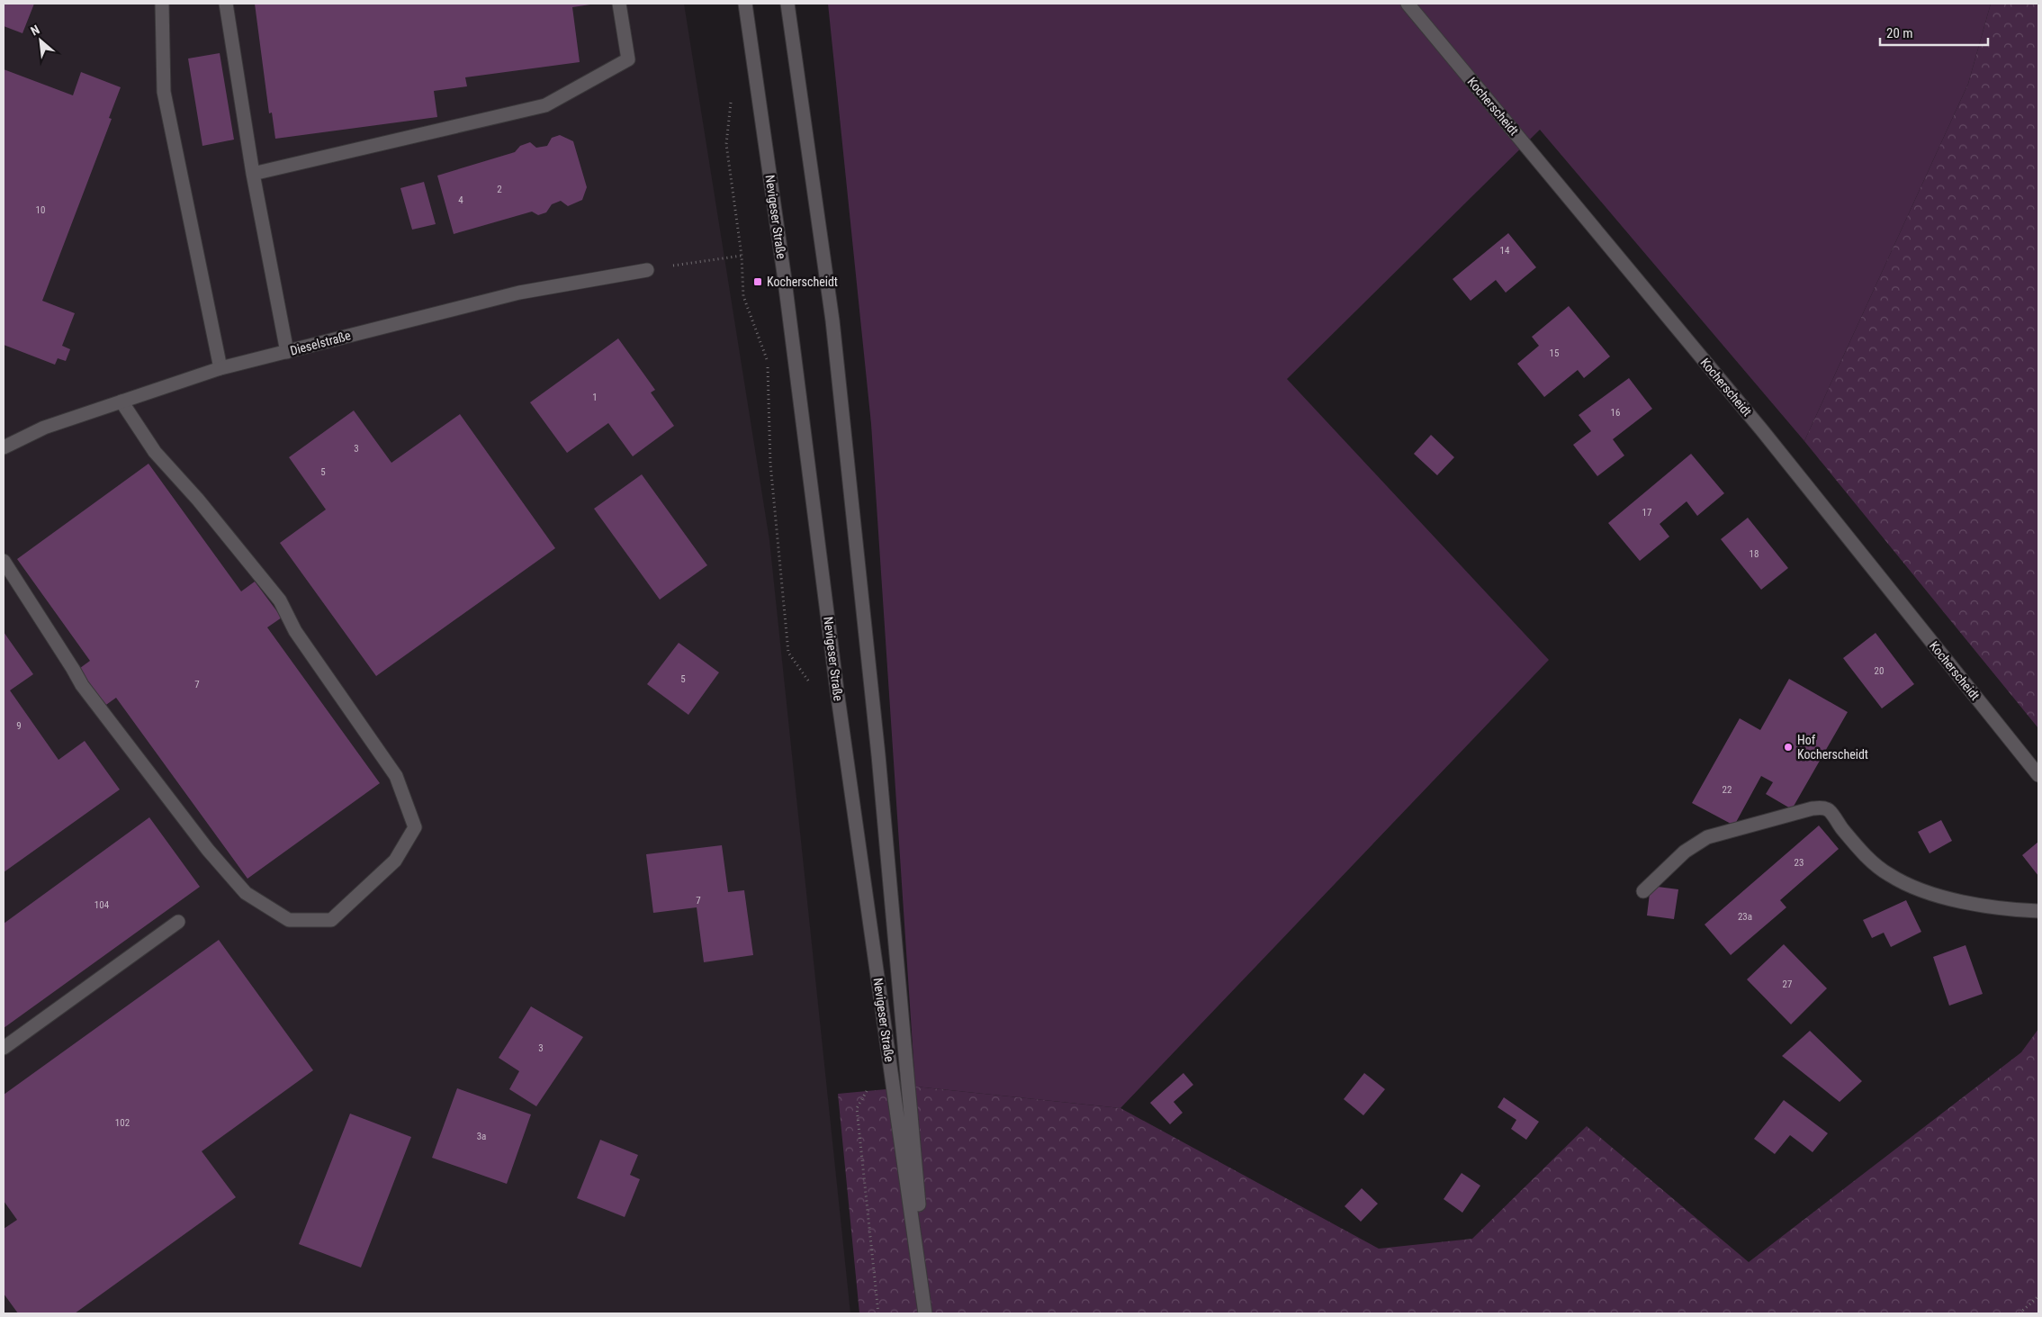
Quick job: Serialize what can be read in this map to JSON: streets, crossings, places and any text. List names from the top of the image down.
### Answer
{
  "streets": {
    "main road": ["Kocherscheidt", "Nevigeser Straße", "Dieselstraße"]
  },
  "places": {
    "transit": ["Kocherscheidt"],
    "other": ["Hof Kocherscheidt"]
  },
  "house_numbers": [
    "2",
    "4",
    "10",
    "14",
    "15",
    "1",
    "16",
    "3",
    "5",
    "17",
    "18",
    "20",
    "5",
    "7",
    "9",
    "22",
    "23",
    "7",
    "104",
    "23a",
    "27",
    "3",
    "102",
    "3a"
  ],
  "scale_bar": "20 m",
  "north": "top left"
}
